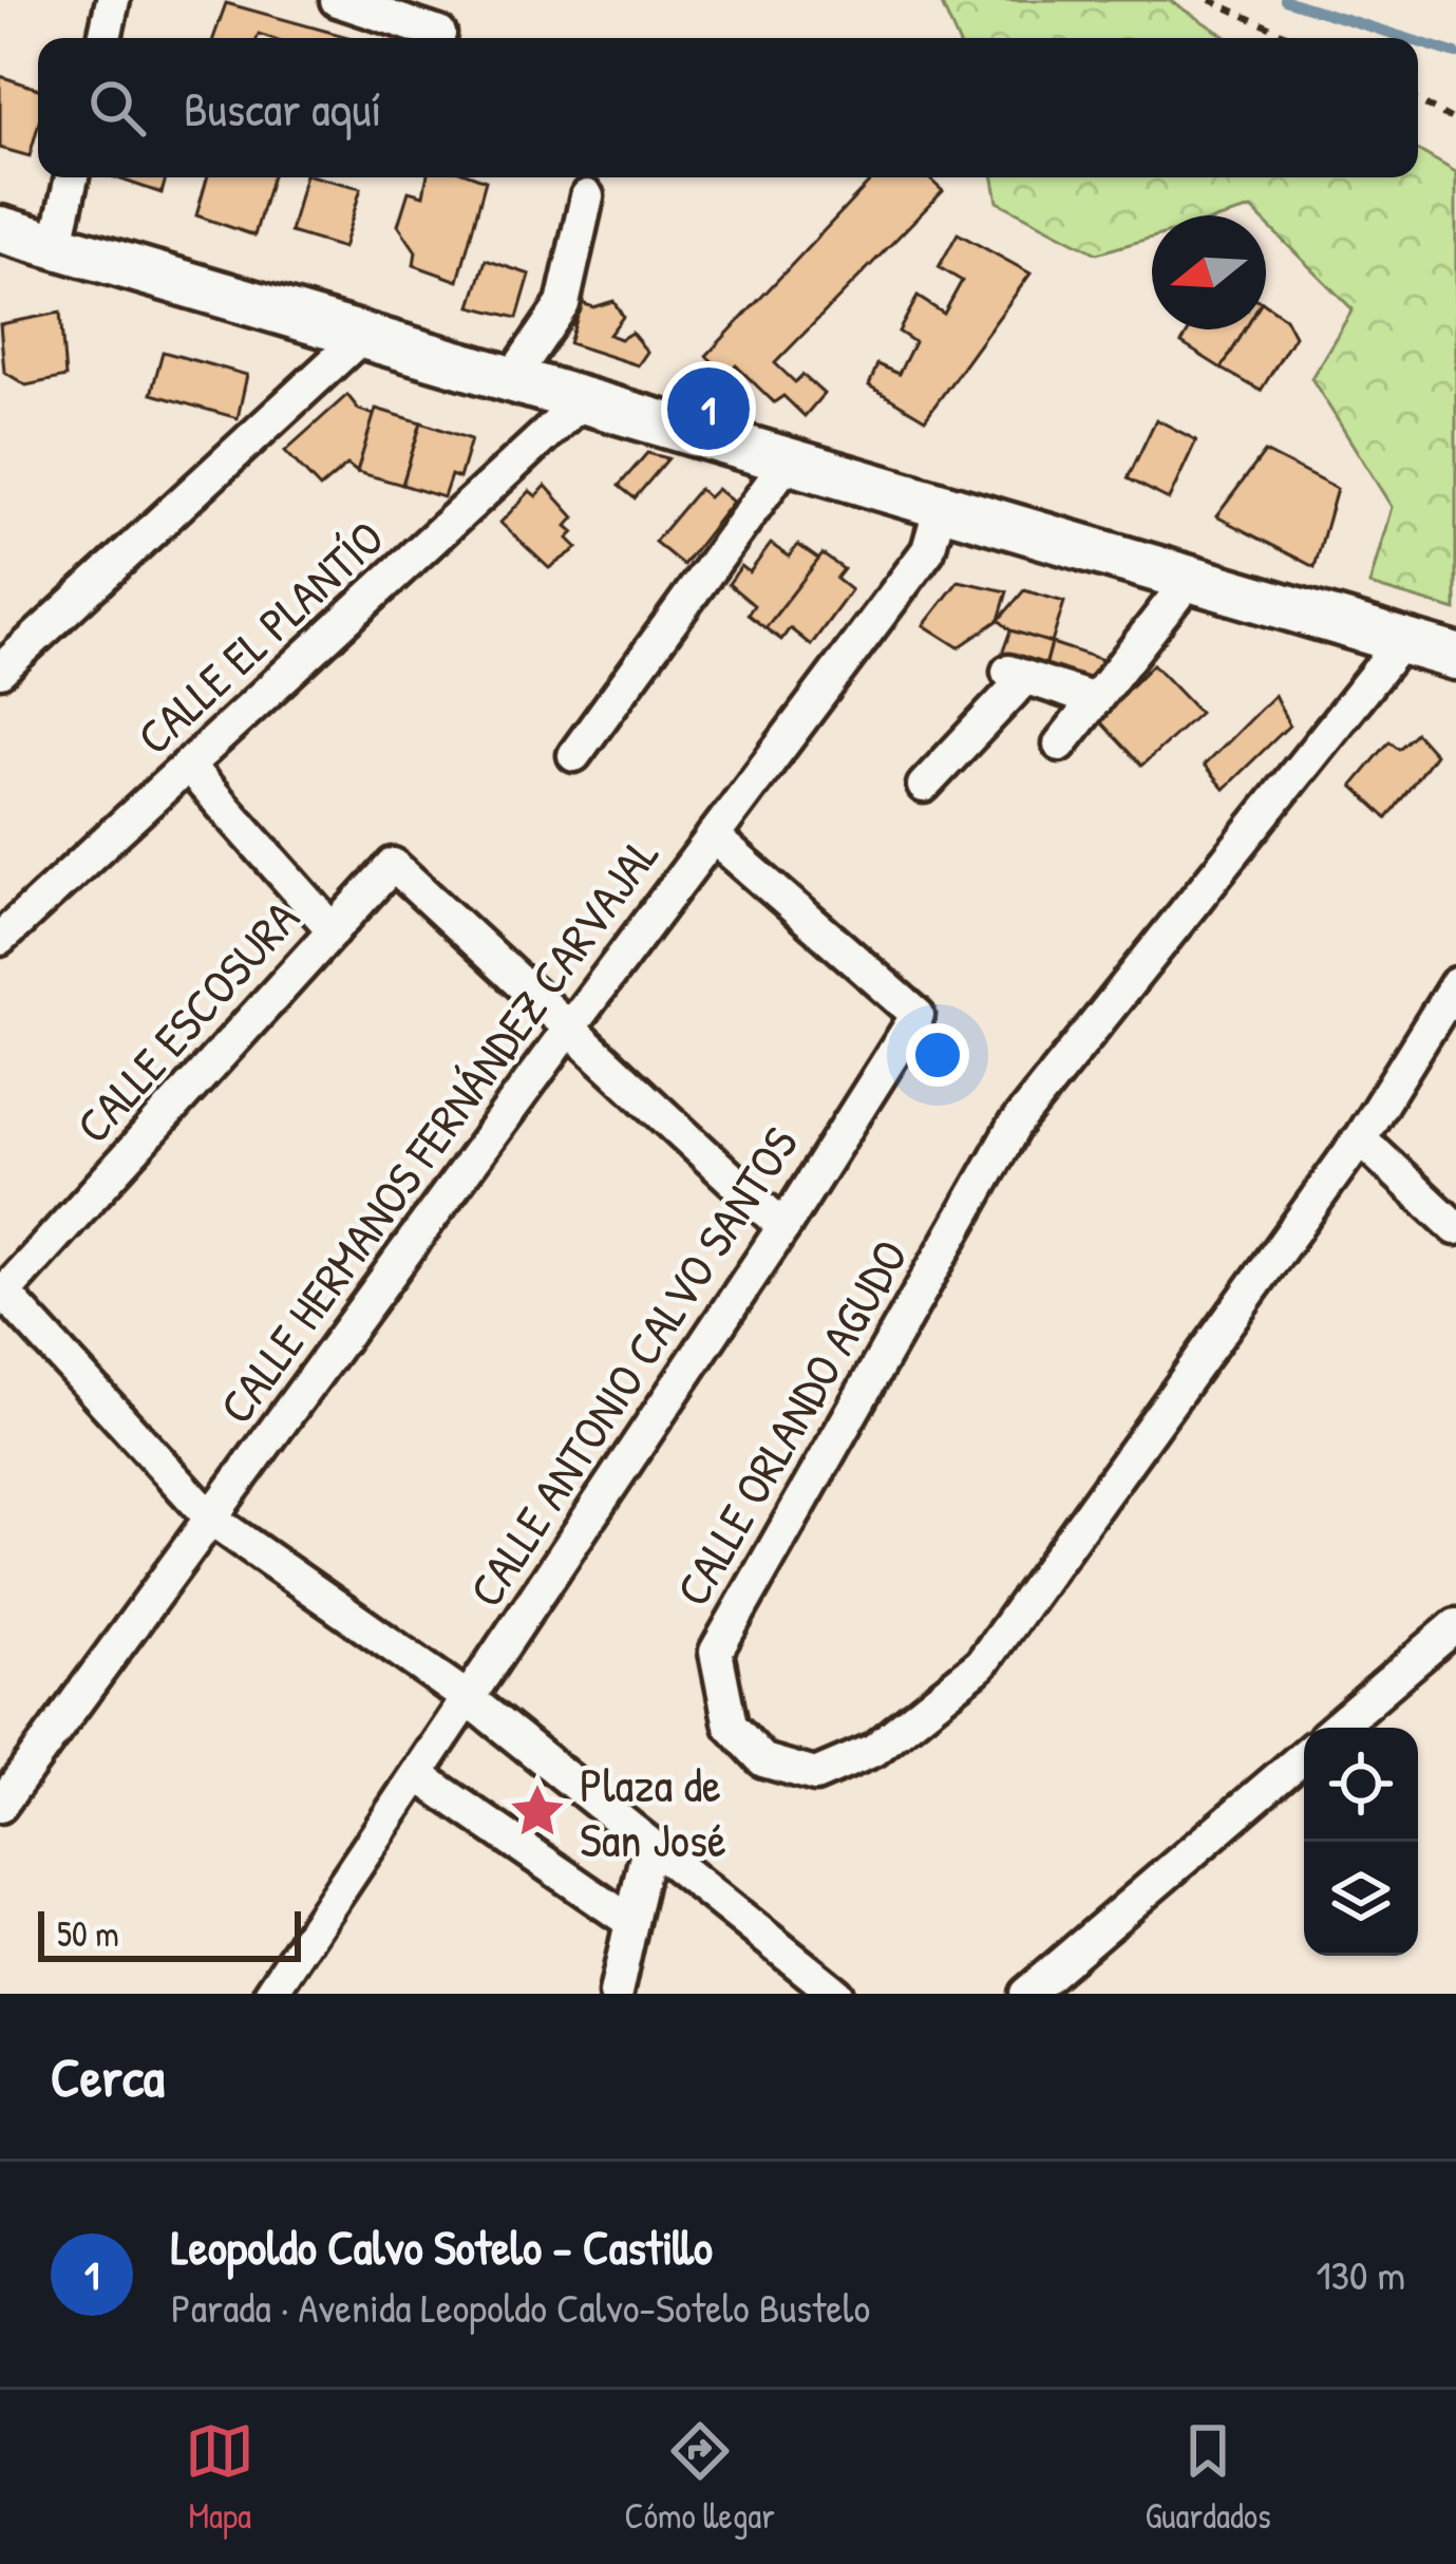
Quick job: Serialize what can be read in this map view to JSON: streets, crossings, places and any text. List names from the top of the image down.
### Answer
{
  "streets": {
    "street": [
      "CALLE EL PLANTÍO",
      "CALLE ESCOSURA",
      "CALLE HERMANOS FERNÁNDEZ CARVAJAL",
      "CALLE ANTONIO CALVO SANTOS",
      "CALLE ORLANDO AGUDO"
    ]
  },
  "crossings": [
    ["CALLE ESCOSURA", "CALLE HERMANOS FERNÁNDEZ CARVAJAL"],
    ["CALLE HERMANOS FERNÁNDEZ CARVAJAL", "CALLE ANTONIO CALVO SANTOS"]
  ],
  "places": {
    "place": ["Plaza de San José"]
  },
  "scale_bar": "50 m",
  "north": "left",
  "page": {
    "search": "Buscar aquí",
    "pins": "1",
    "scale": "50 m",
    "heading": "Cerca",
    "list": [
      {
        "mark": "1",
        "name": "Leopoldo Calvo Sotelo - Castillo",
        "note": "Parada · Avenida Leopoldo Calvo-Sotelo Bustelo",
        "value": "130 m"
      }
    ],
    "nav": ["Mapa", "Cómo llegar", "Guardados"]
  }
}
